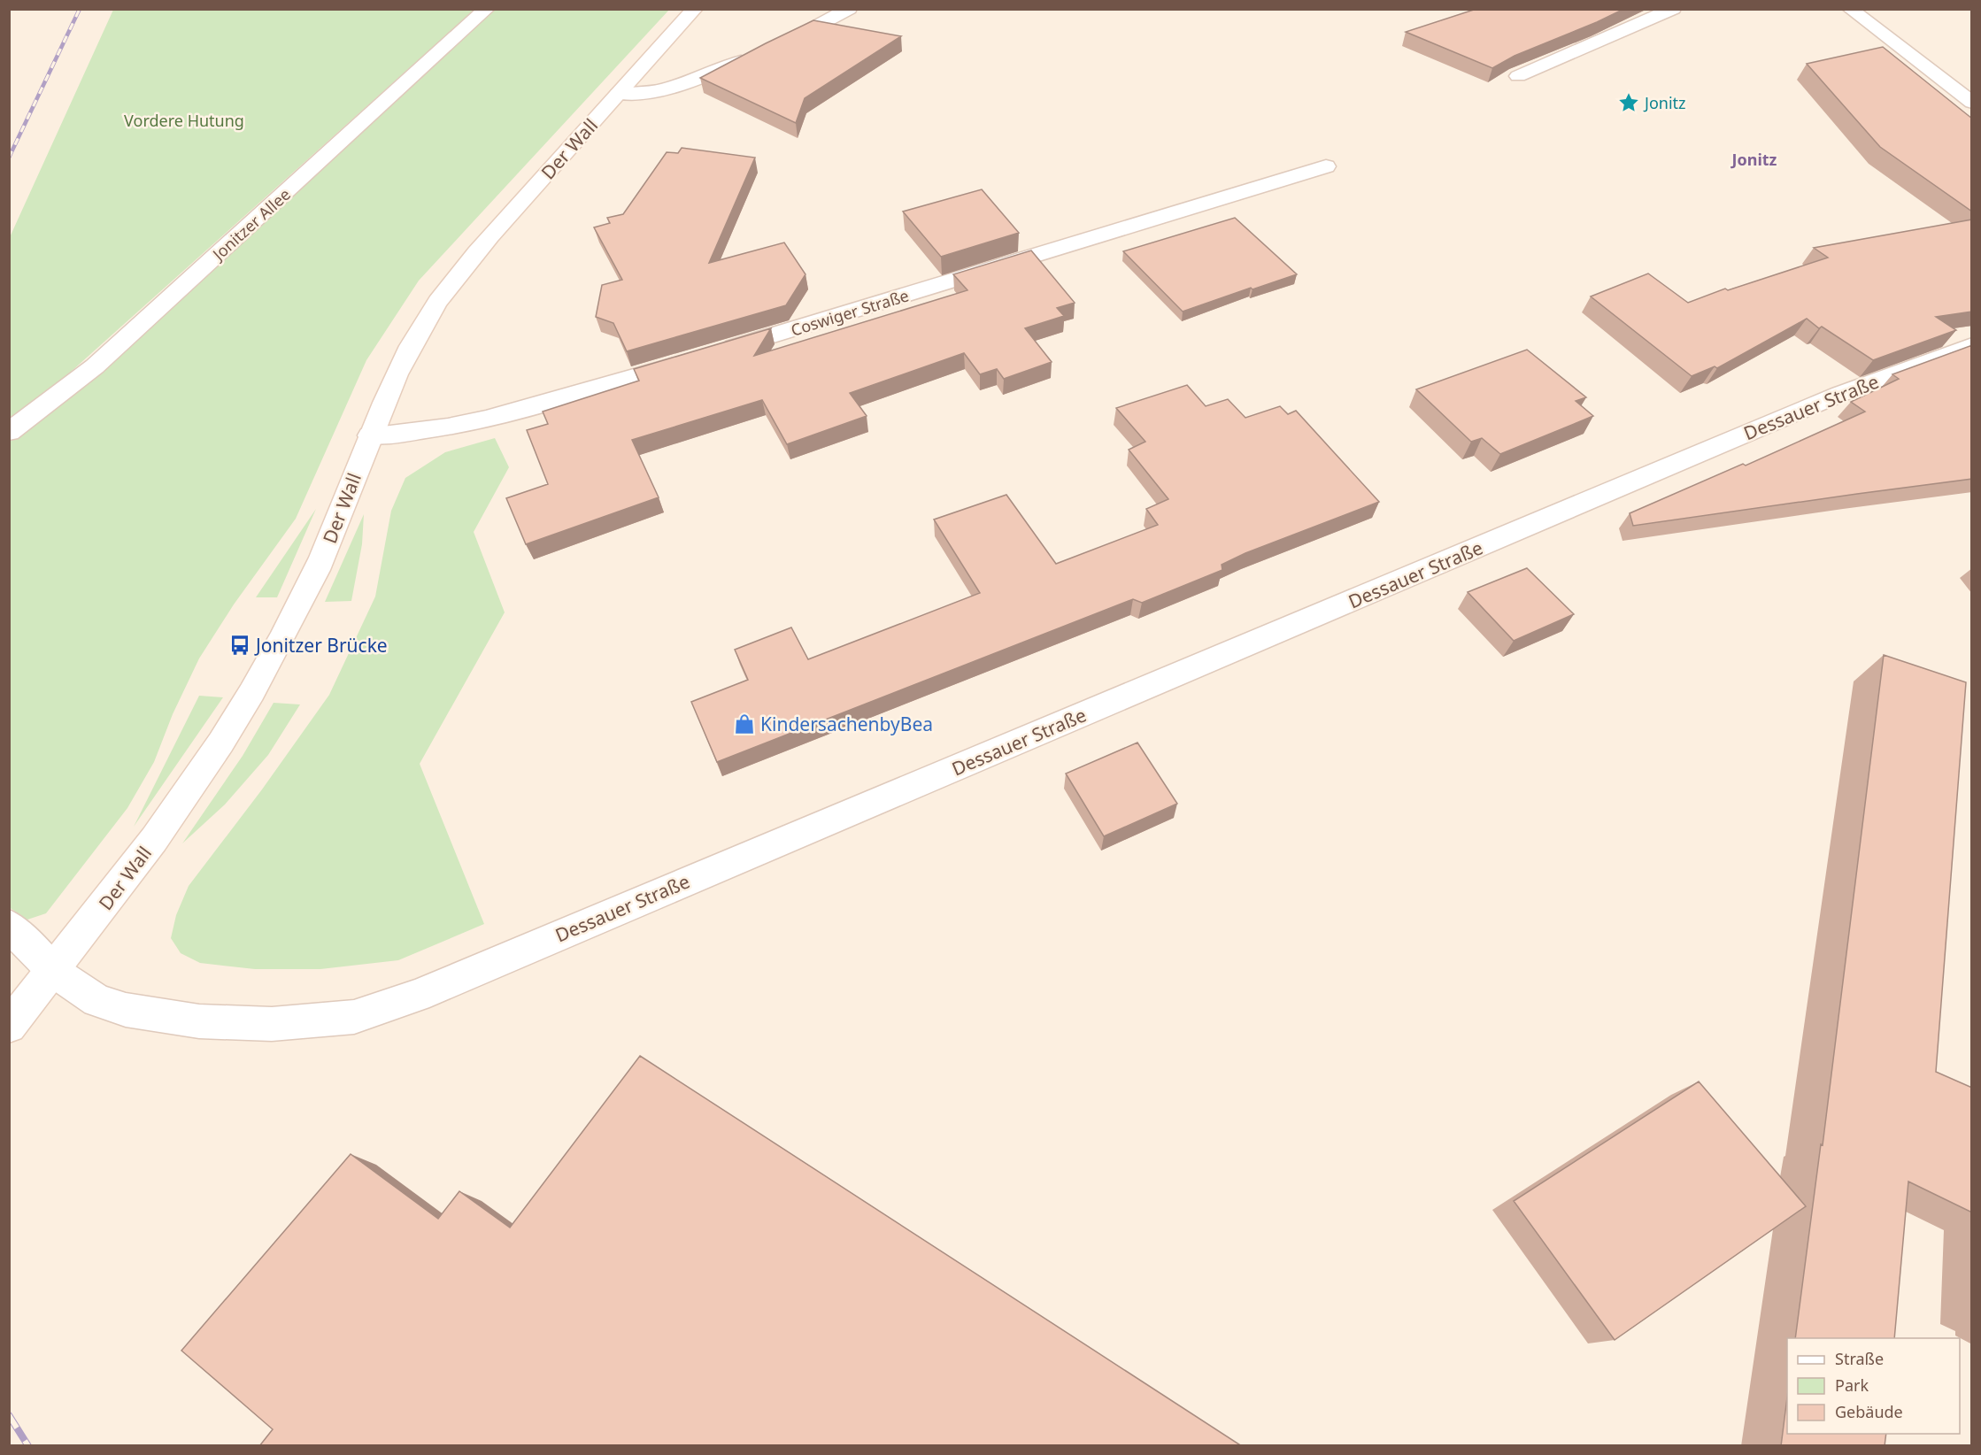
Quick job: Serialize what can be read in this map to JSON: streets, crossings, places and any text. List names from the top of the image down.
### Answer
{
  "streets": {
    "street": [
      "Der Wall",
      "Jonitzer Allee",
      "Coswiger Straße",
      "Dessauer Straße"
    ]
  },
  "crossings": [
    ["Der Wall", "Coswiger Straße"],
    ["Der Wall", "Dessauer Straße"]
  ],
  "districts": ["Jonitz"],
  "parks": ["Vordere Hutung"],
  "places": {
    "place": ["Jonitz"],
    "bus stop": ["Jonitzer Brücke"],
    "shop": ["KindersachenbyBea"]
  },
  "legend": ["Straße", "Park", "Gebäude"]
}
